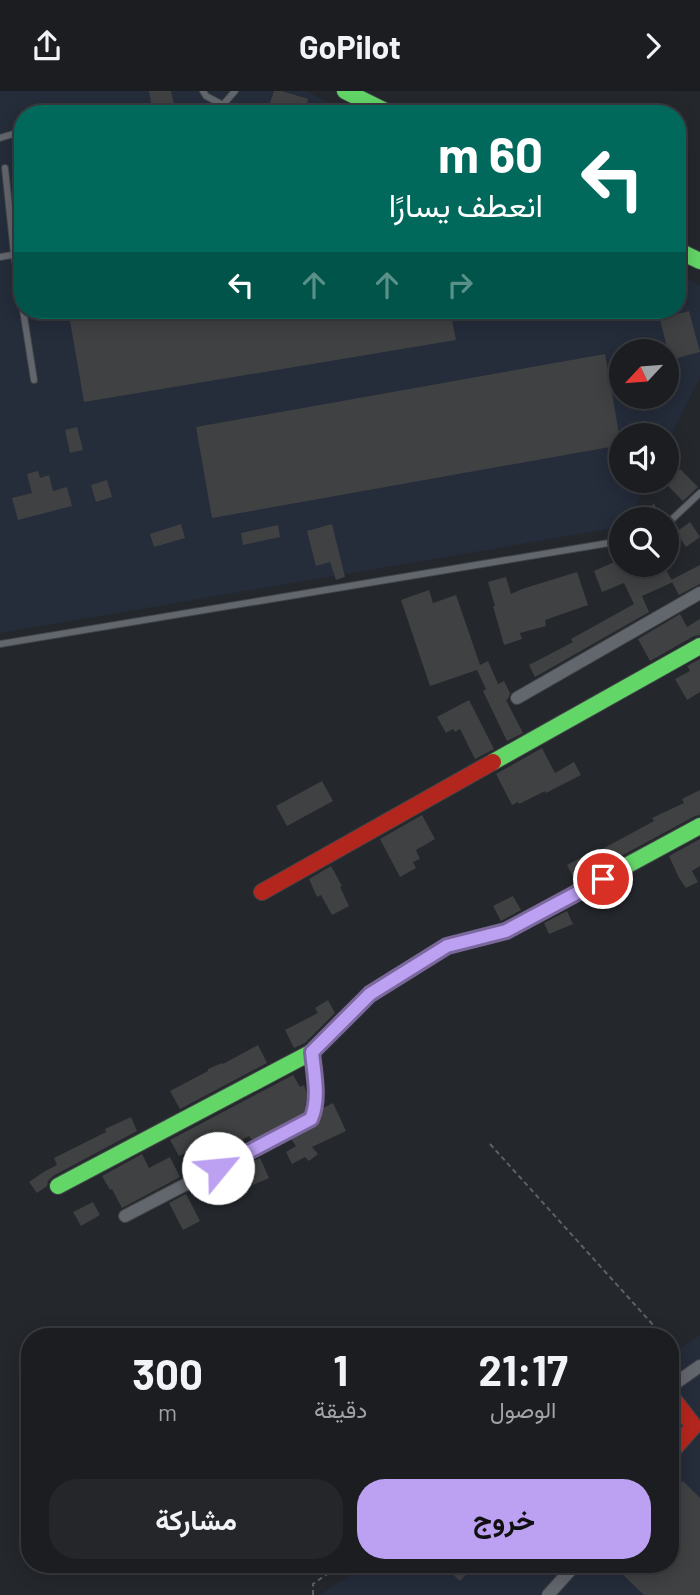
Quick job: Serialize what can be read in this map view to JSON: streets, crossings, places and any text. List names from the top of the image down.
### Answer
{
  "north": "bottom left",
  "page": {
    "header": "GoPilot",
    "turn": ["60 m", "انعطف يسارًا"],
    "eta": [
      "21:17",
      "الوصول",
      "1",
      "دقيقة",
      "300",
      "m"
    ],
    "buttons": ["خروج", "مشاركة"]
  }
}
